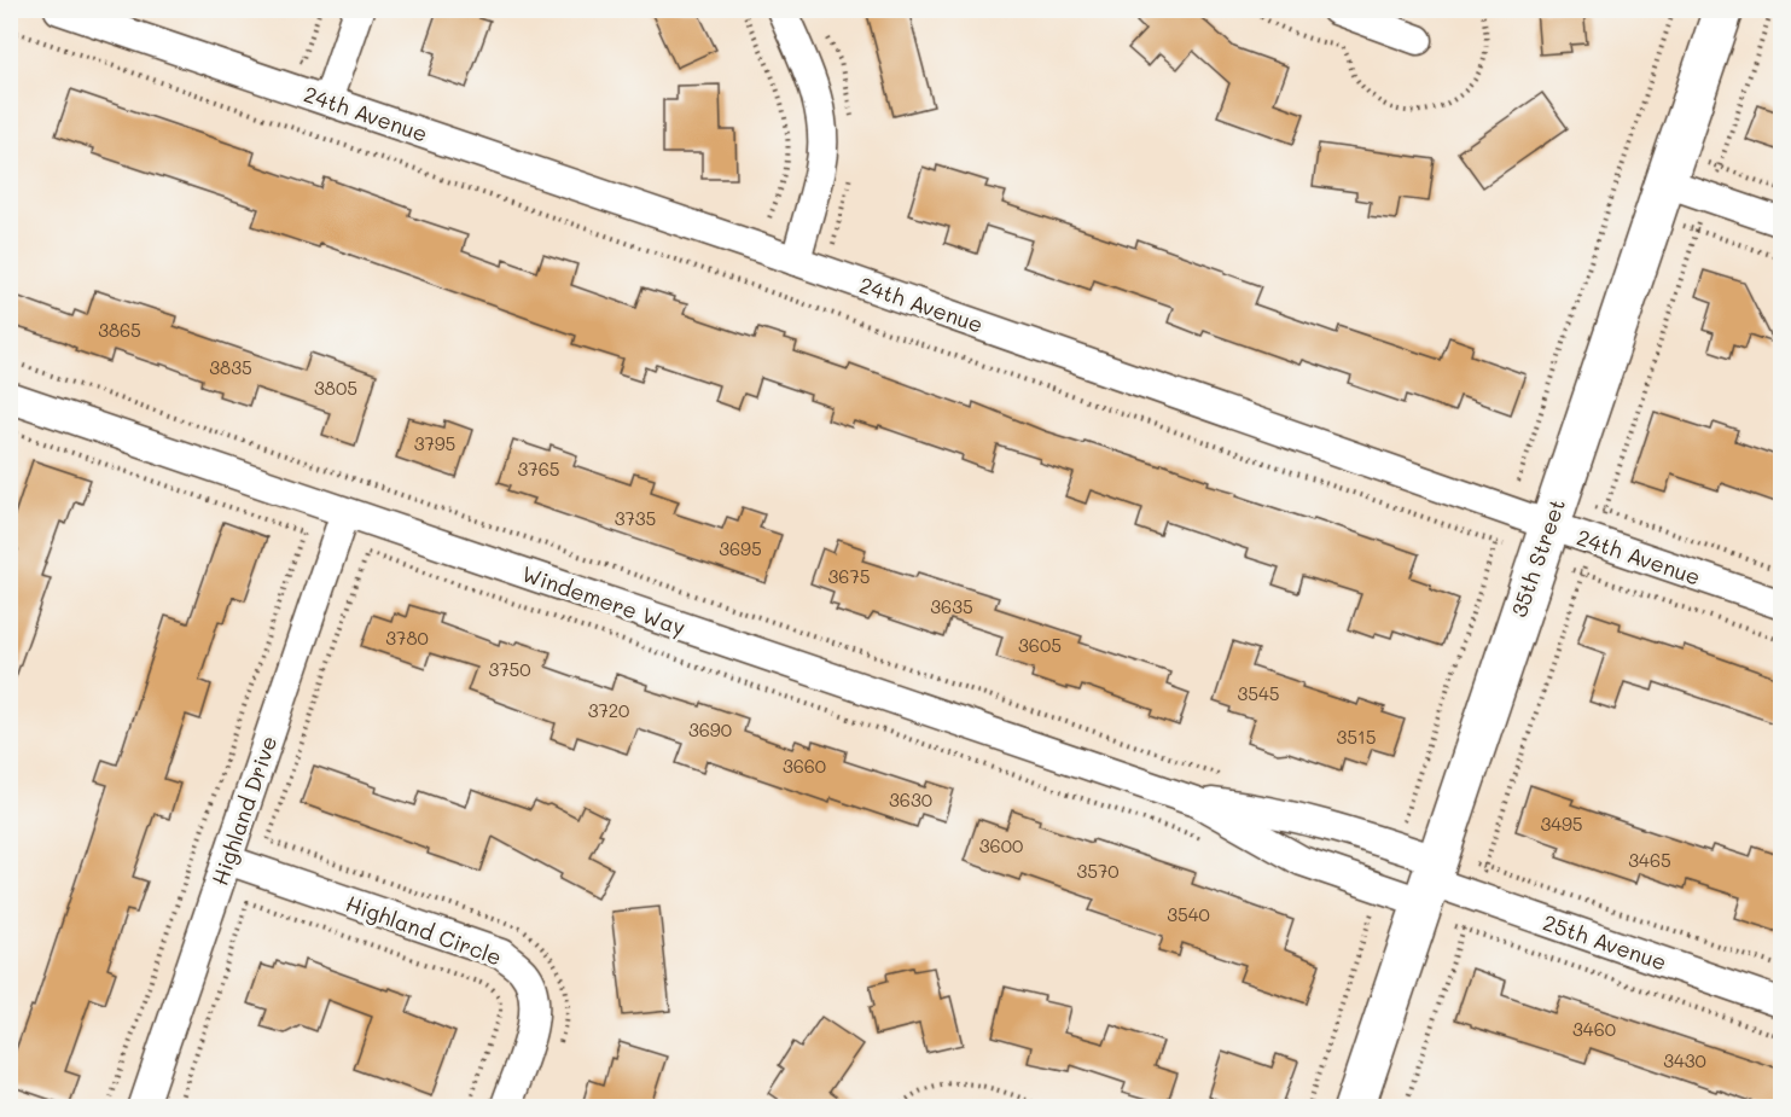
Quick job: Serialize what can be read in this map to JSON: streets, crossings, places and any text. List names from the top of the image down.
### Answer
{
  "streets": {
    "street": [
      "24th Avenue",
      "35th Street",
      "Windemere Way",
      "Highland Drive",
      "Highland Circle",
      "25th Avenue"
    ]
  },
  "crossings": [
    ["24th Avenue", "35th Street"],
    ["35th Street", "Windemere Way"],
    ["35th Street", "25th Avenue"],
    ["Windemere Way", "Highland Drive"],
    ["Windemere Way", "25th Avenue"],
    ["Highland Drive", "Highland Circle"]
  ],
  "house_numbers": [
    "3865",
    "3835",
    "3805",
    "3795",
    "3765",
    "3735",
    "3695",
    "3675",
    "3635",
    "3780",
    "3605",
    "3750",
    "3545",
    "3720",
    "3690",
    "3515",
    "3660",
    "3630",
    "3495",
    "3600",
    "3465",
    "3570",
    "3540",
    "3460",
    "3430"
  ]
}
